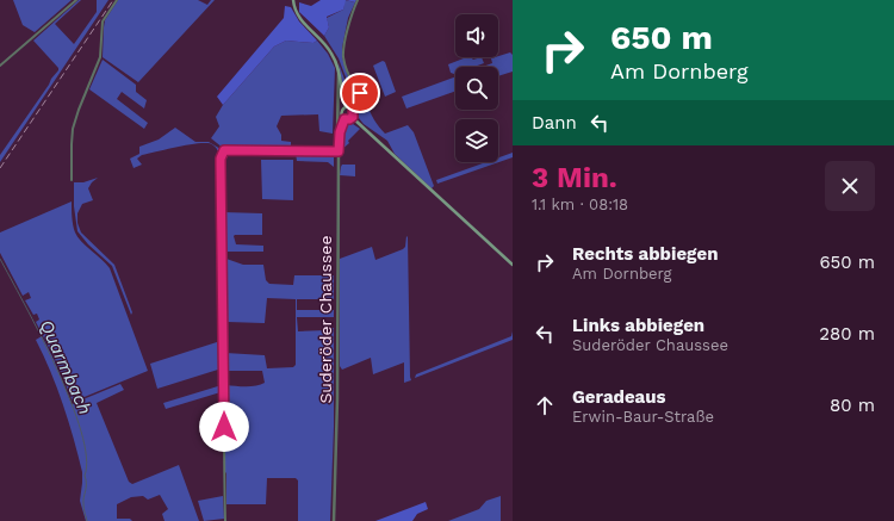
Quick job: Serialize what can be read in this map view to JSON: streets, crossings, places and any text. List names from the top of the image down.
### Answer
{
  "streets": {
    "street": ["Suderöder Chaussee"]
  },
  "water": ["Quarmbach"],
  "page": {
    "turn": ["650 m", "Am Dornberg"],
    "then": "Dann",
    "heading": ["3 Min.", "1.1 km · 08:18"],
    "list": [
      {
        "name": "Rechts abbiegen",
        "note": "Am Dornberg",
        "value": "650 m"
      },
      {
        "name": "Links abbiegen",
        "note": "Suderöder Chaussee",
        "value": "280 m"
      },
      {
        "name": "Geradeaus",
        "note": "Erwin-Baur-Straße",
        "value": "80 m"
      }
    ]
  }
}
